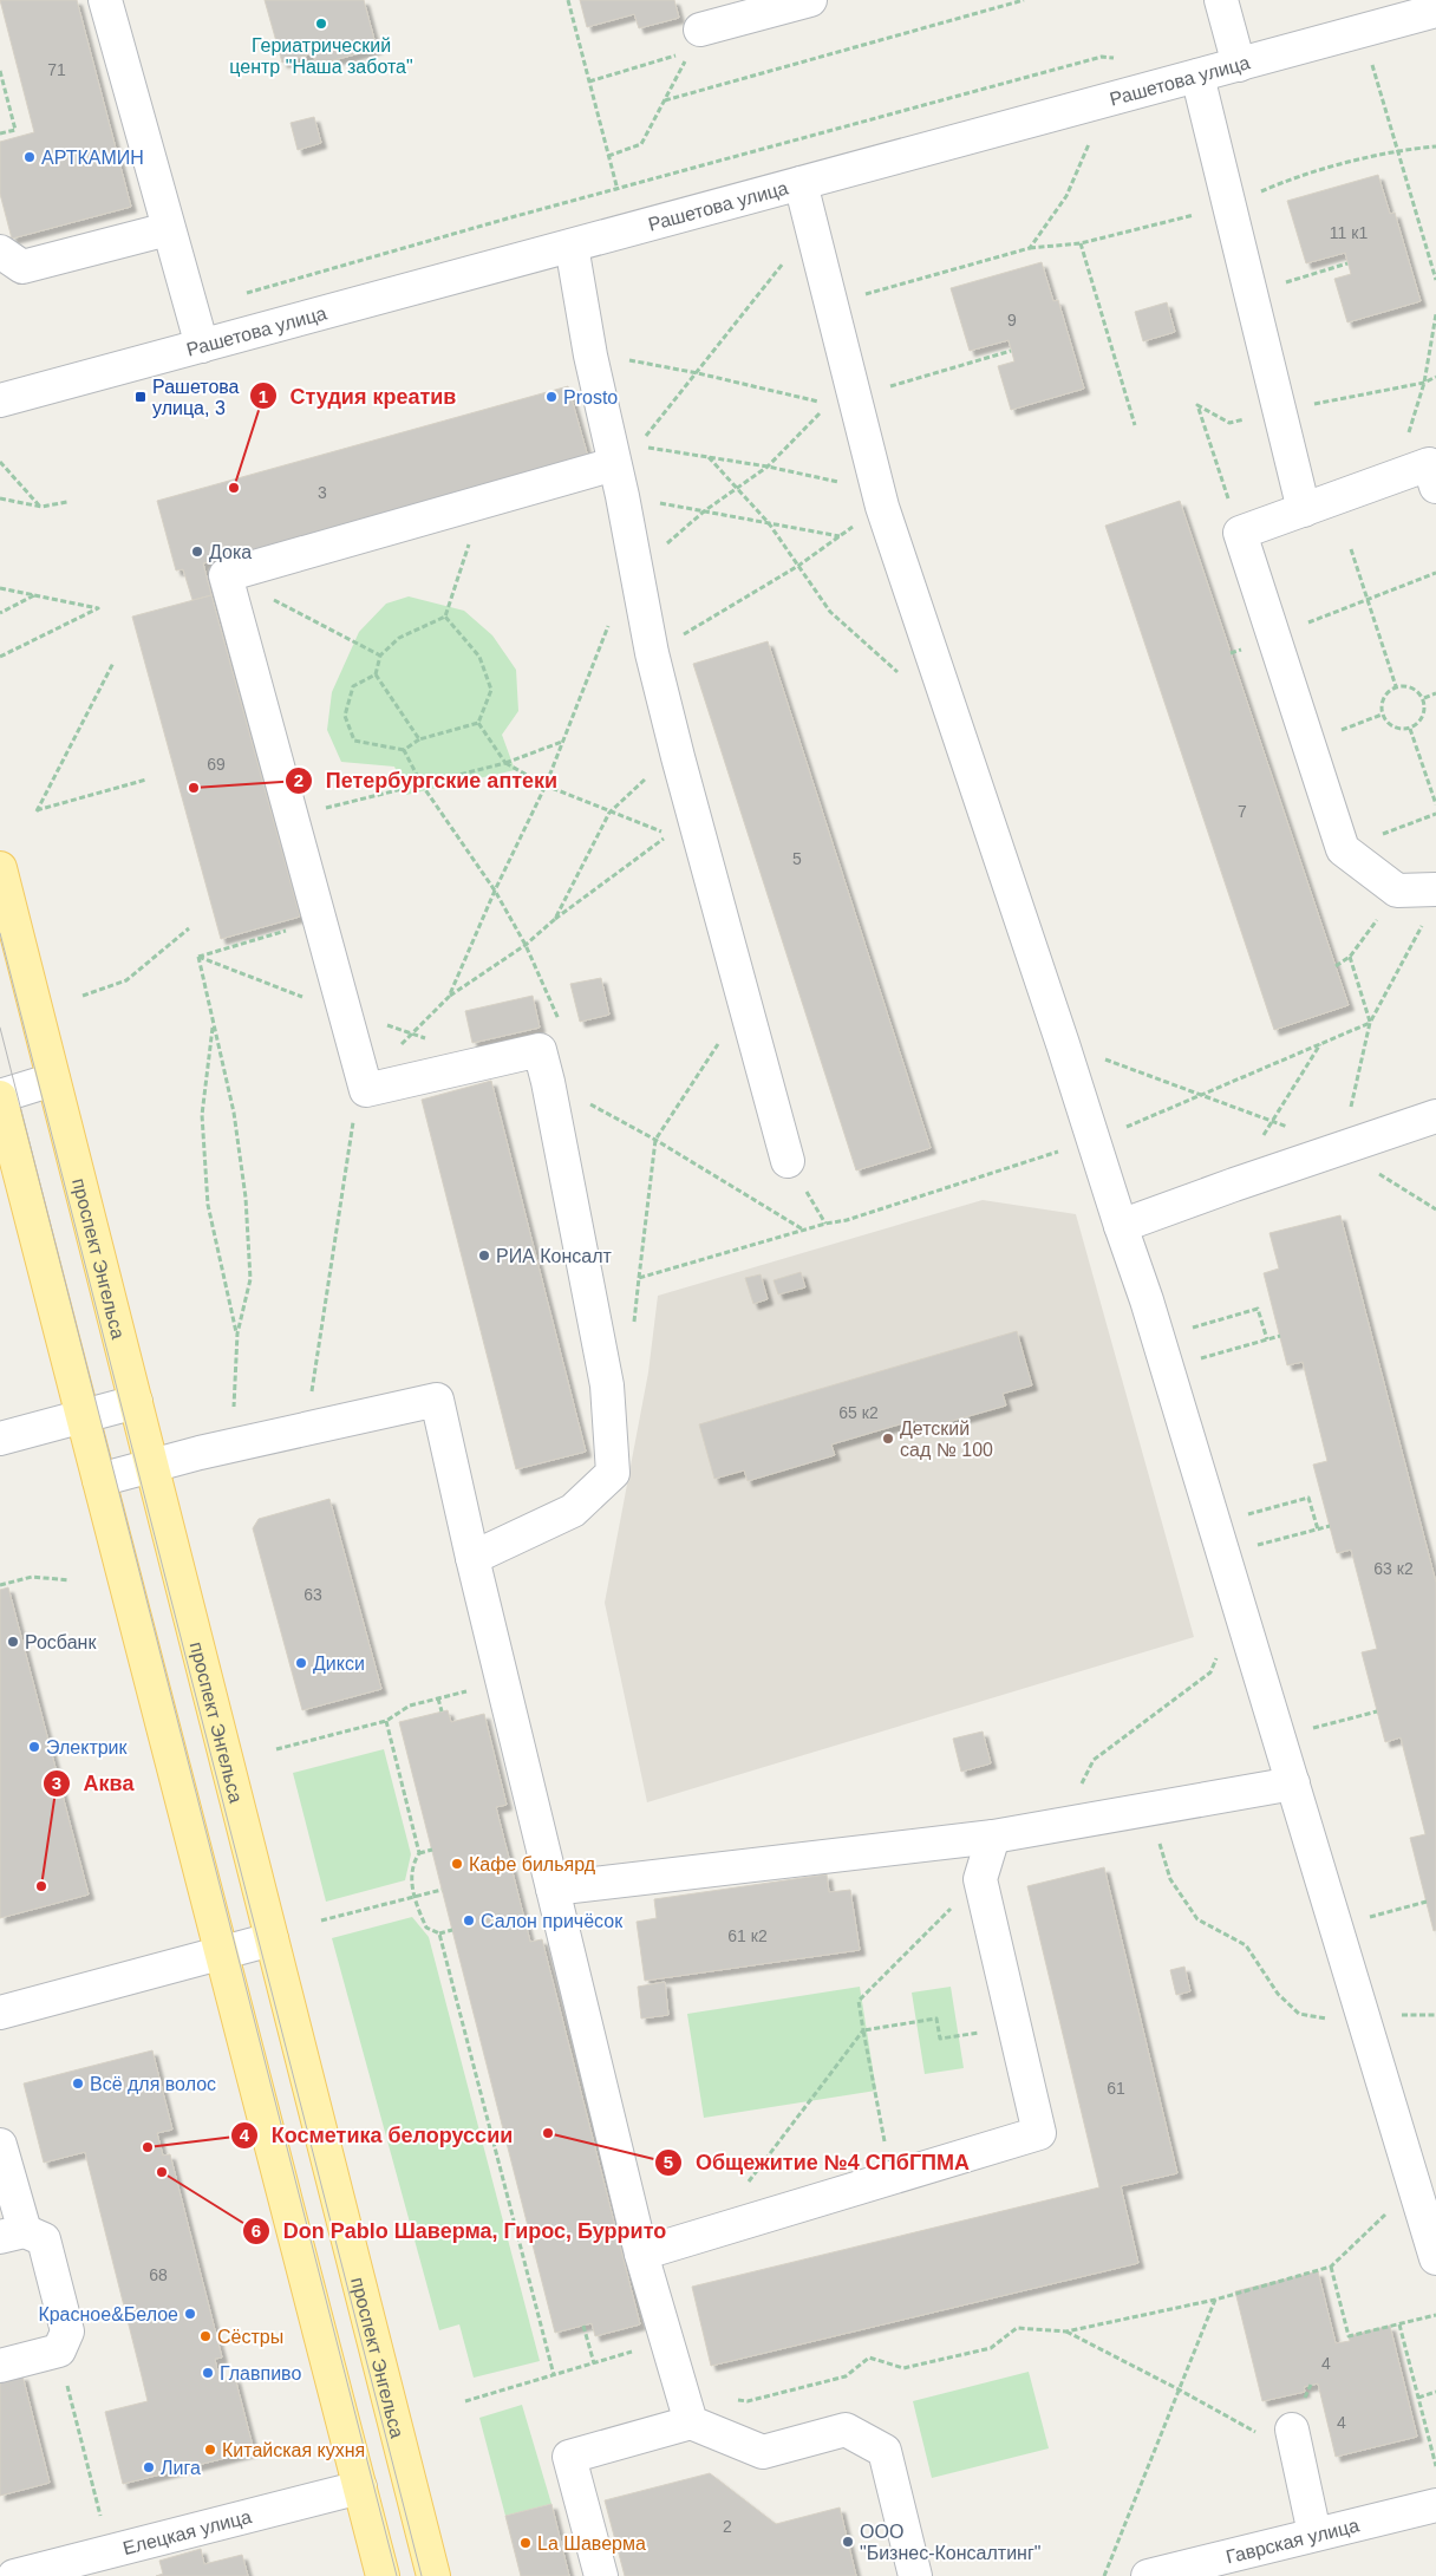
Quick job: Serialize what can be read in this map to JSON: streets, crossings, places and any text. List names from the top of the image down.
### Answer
{
  "streets": {
    "main road": ["проспект Энгельса"],
    "street": ["Рашетова улица", "Елецкая улица", "Гаврская улица"]
  },
  "places": {
    "other": [
      "Гериатрический центр \"Наша забота\"",
      "АРТКАМИН",
      "Prosto",
      "Студия креатив",
      "Дока",
      "Петербургские аптеки",
      "РИА Консалт",
      "Детский сад № 100",
      "Росбанк",
      "Дикси",
      "Электрик",
      "Кафе бильярд",
      "Аква",
      "Салон причёсок",
      "Всё для волос",
      "Общежитие №4 СПбГПМА",
      "Косметика белоруссии",
      "Don Pablo Шаверма, Гирос, Буррито",
      "Красное&Белое",
      "Сёстры",
      "Главпиво",
      "Китайская кухня",
      "Лига",
      "ООО \"Бизнес-Консалтинг\"",
      "La Шаверма"
    ],
    "transit": ["Рашетова улица, 3"]
  },
  "house_numbers": [
    "71",
    "11 к1",
    "9",
    "3",
    "69",
    "7",
    "5",
    "65 к2",
    "63 к2",
    "63",
    "61 к2",
    "61",
    "68",
    "4",
    "4",
    "2"
  ]
}
